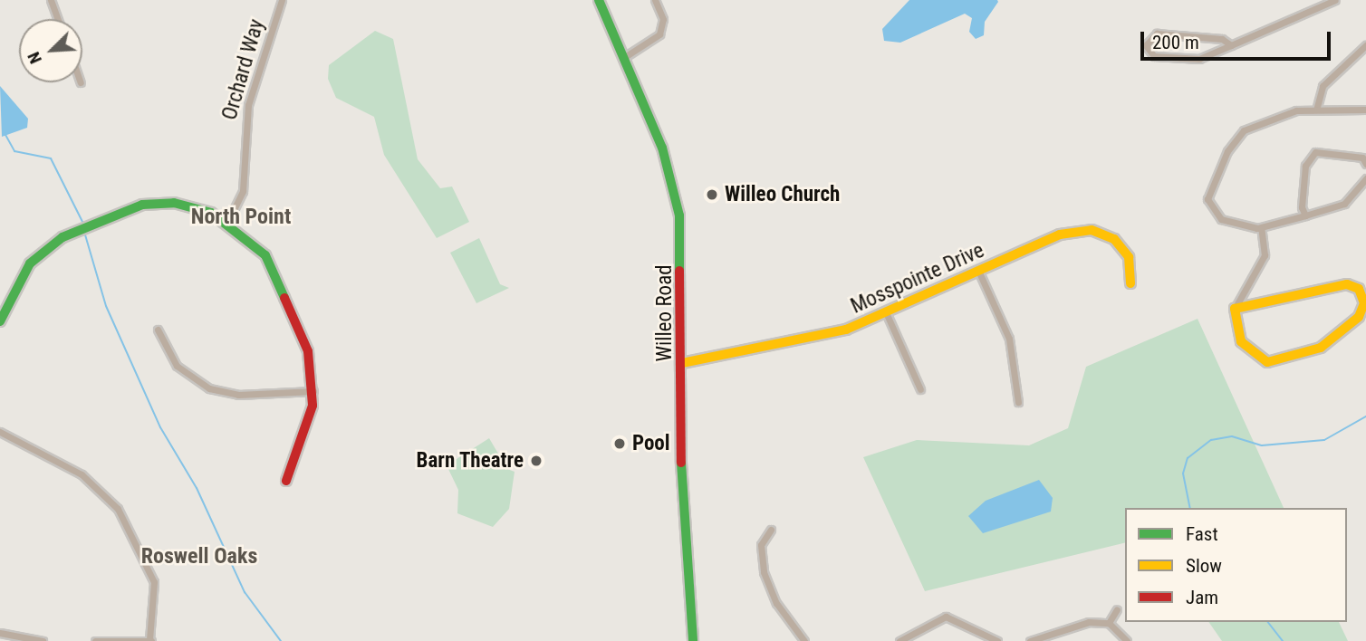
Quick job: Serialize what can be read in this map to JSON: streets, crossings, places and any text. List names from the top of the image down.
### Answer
{
  "streets": {
    "street": ["Orchard Way", "Mosspointe Drive", "Willeo Road"]
  },
  "crossings": [
    ["Mosspointe Drive", "Willeo Road"]
  ],
  "districts": ["North Point", "Roswell Oaks"],
  "places": ["Willeo Church", "Pool", "Barn Theatre"],
  "legend": ["Fast", "Slow", "Jam"],
  "scale_bar": "200 m",
  "north": "bottom left"
}
